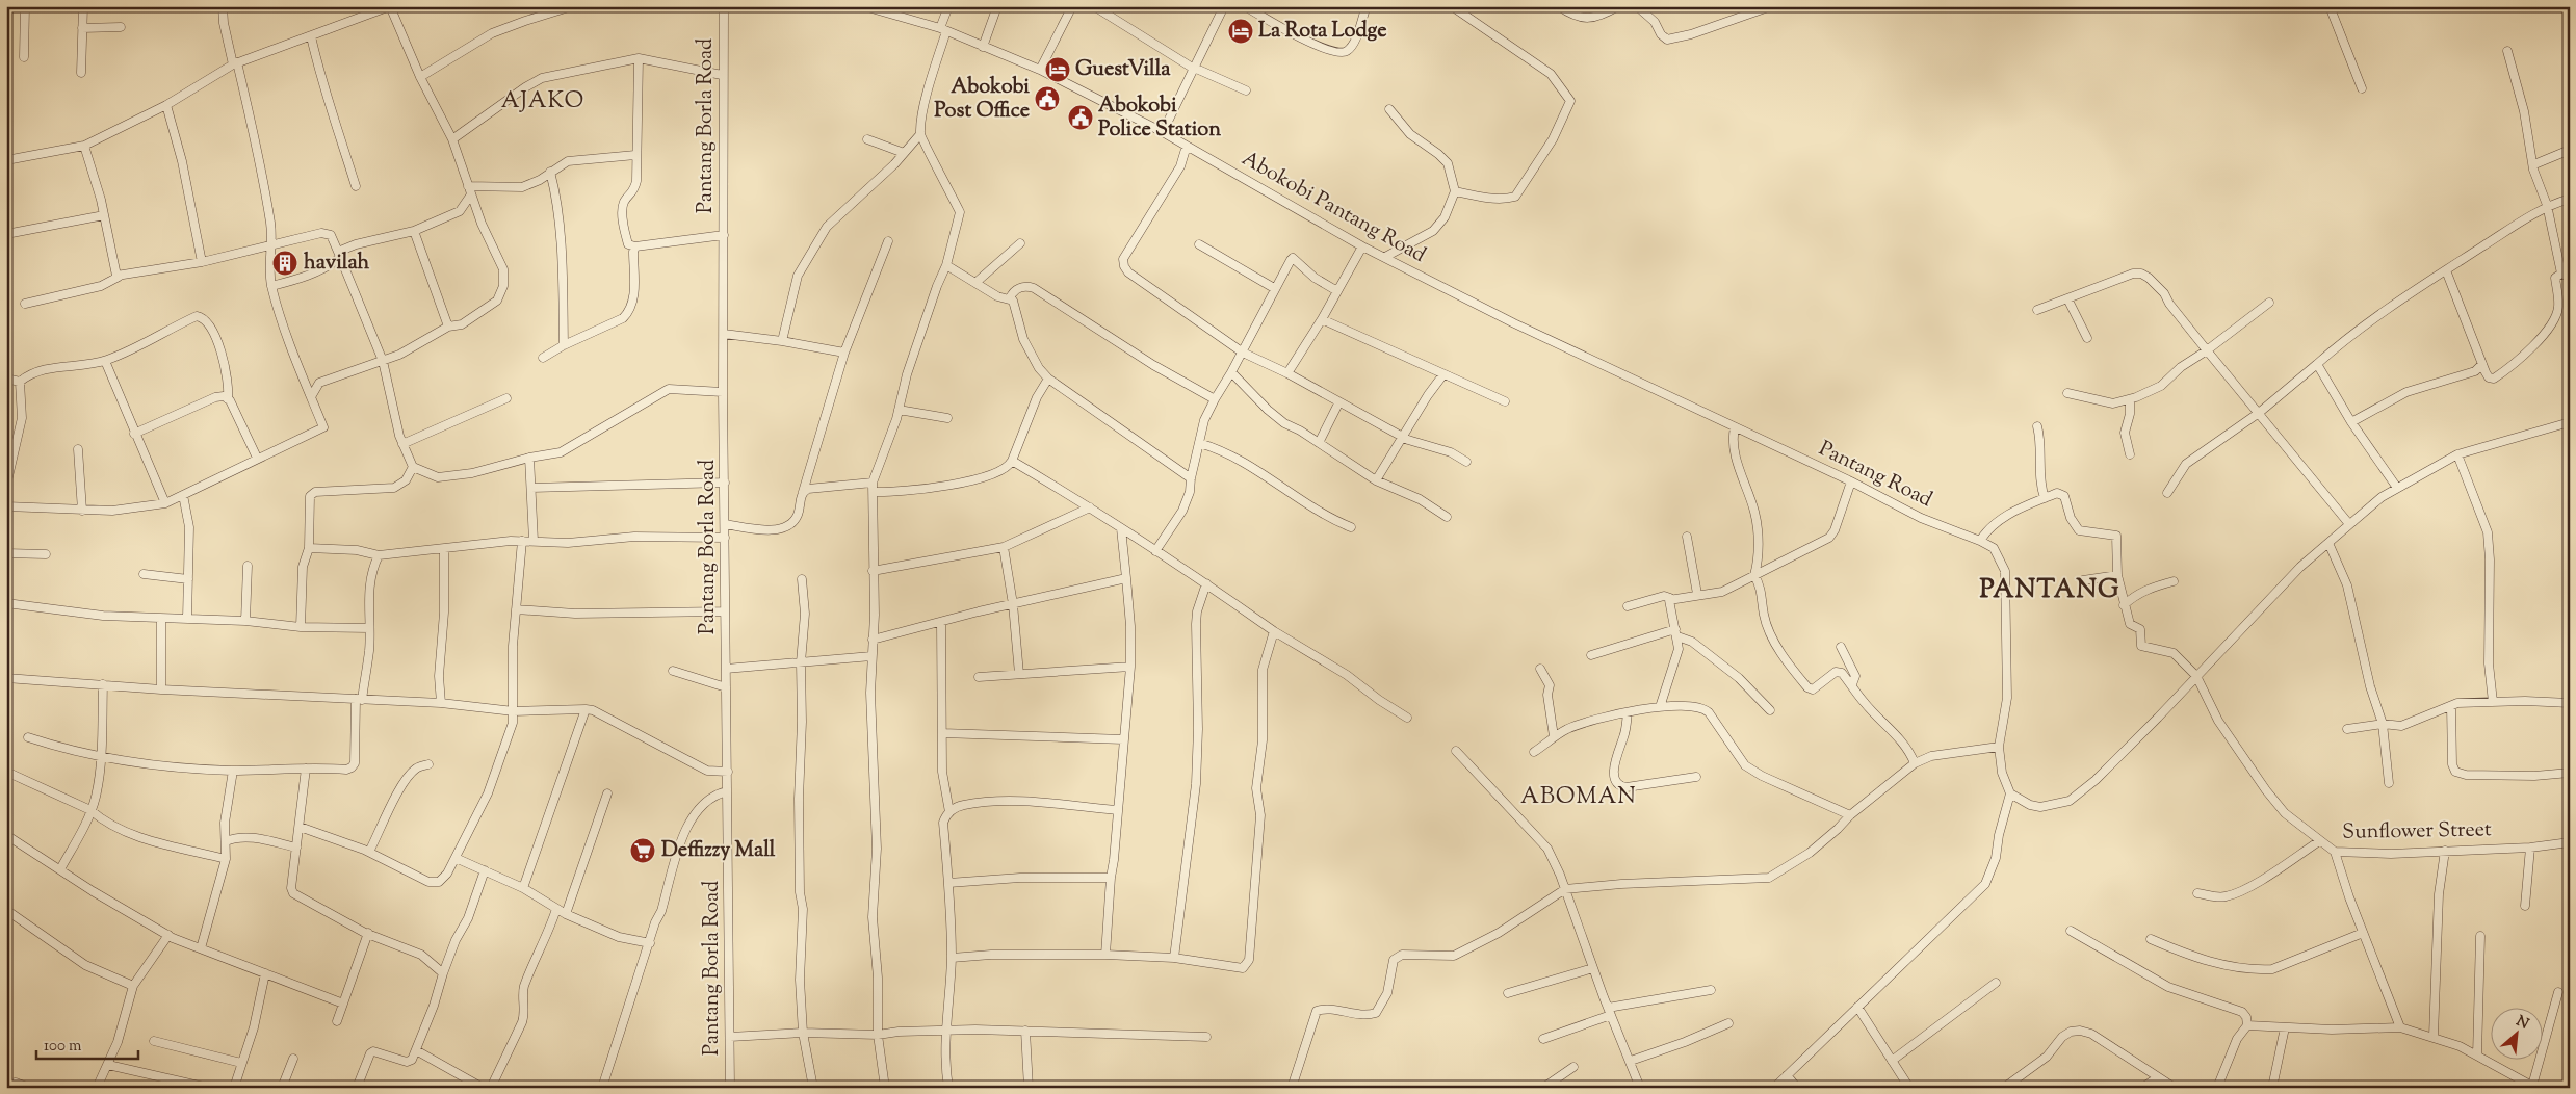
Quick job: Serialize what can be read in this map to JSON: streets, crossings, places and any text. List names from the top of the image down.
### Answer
{
  "streets": {
    "street": [
      "Pantang Borla Road",
      "Abokobi Pantang Road",
      "Pantang Road",
      "Sunflower Street"
    ]
  },
  "crossings": [
    ["Abokobi Pantang Road", "Pantang Road"]
  ],
  "districts": ["AJAKO", "PANTANG", "ABOMAN"],
  "places": {
    "hotel": ["La Rota Lodge", "GuestVilla"],
    "public building": ["Abokobi Post Office", "Abokobi Police Station"],
    "building": ["havilah"],
    "supermarket": ["Deffizzy Mall"]
  },
  "scale_bar": "100 m",
  "north": "top right"
}
